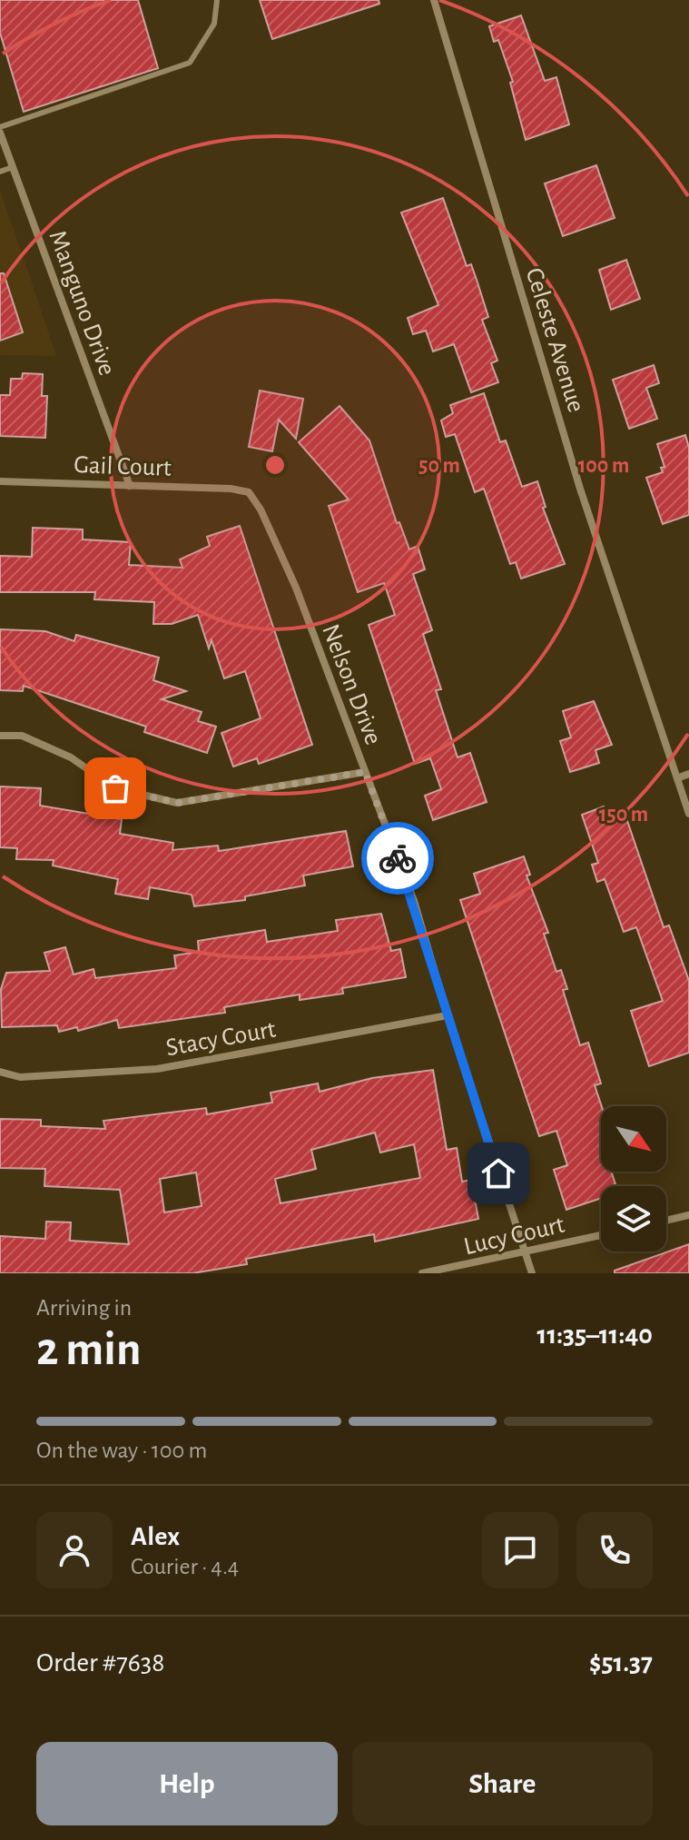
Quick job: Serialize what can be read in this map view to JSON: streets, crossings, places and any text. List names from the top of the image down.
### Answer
{
  "streets": {
    "street": [
      "Manguno Drive",
      "Celeste Avenue",
      "Gail Court",
      "Nelson Drive",
      "Stacy Court",
      "Lucy Court"
    ]
  },
  "crossings": [
    ["Manguno Drive", "Gail Court"],
    ["Gail Court", "Nelson Drive"],
    ["Nelson Drive", "Stacy Court"],
    ["Nelson Drive", "Lucy Court"]
  ],
  "north": "bottom right",
  "page": {
    "heading": ["2 min", "Arriving in", "11:35–11:40"],
    "panel": [
      "Alex",
      "Courier · 4.4",
      "Order #7638",
      "$51.37"
    ],
    "bar": "On the way · 100 m",
    "buttons": ["Help", "Share"]
  },
  "rings": ["50 m", "100 m", "150 m"]
}
